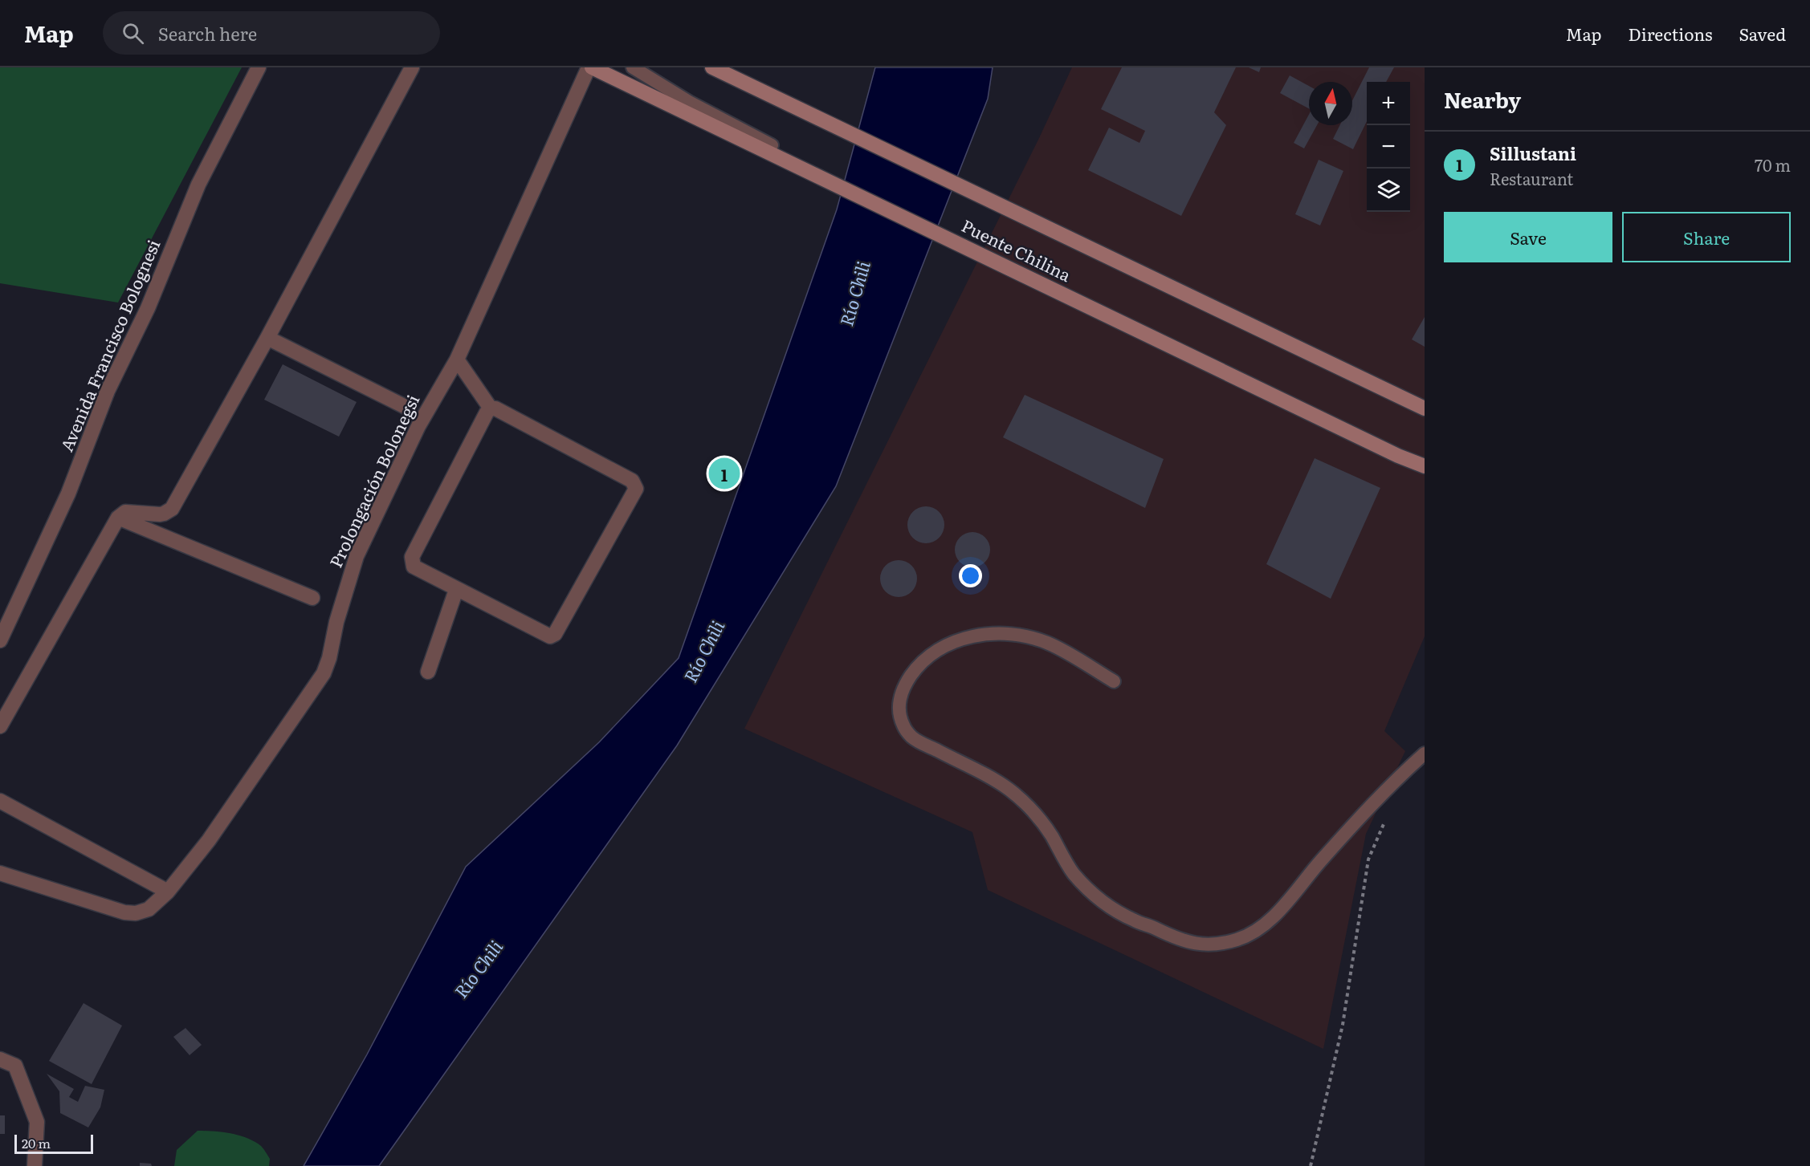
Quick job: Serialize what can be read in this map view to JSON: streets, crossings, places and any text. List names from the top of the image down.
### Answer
{
  "streets": {
    "main road": ["Puente Chilina"],
    "street": ["Avenida Francisco Bolognesi", "Prolongación Bolonegsi"]
  },
  "crossings": [
    ["Puente Chilina", "Prolongación Bolonegsi"]
  ],
  "water": ["Río Chili"],
  "scale_bar": "20 m",
  "north": "top",
  "page": {
    "header": "Map",
    "search": "Search here",
    "nav": ["Map", "Directions", "Saved"],
    "heading": "Nearby",
    "map_buttons": ["+", "−"],
    "list": [
      {
        "mark": "1",
        "name": "Sillustani",
        "note": "Restaurant",
        "value": "70 m"
      }
    ],
    "buttons": ["Save", "Share"],
    "pins": "1",
    "scale": "20 m"
  }
}
